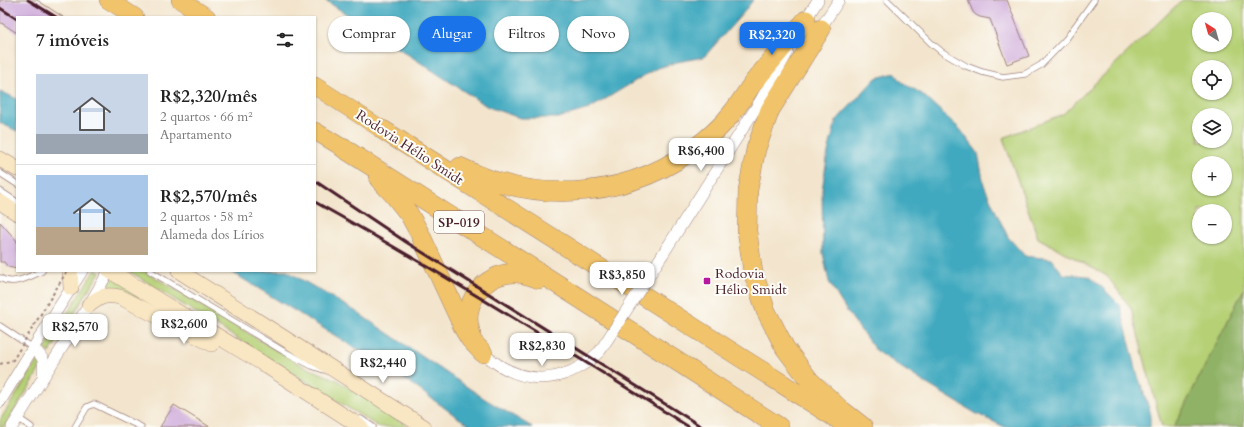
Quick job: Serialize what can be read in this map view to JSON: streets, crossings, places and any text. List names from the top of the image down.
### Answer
{
  "streets": {
    "highway": ["Rodovia Hélio Smidt", "SP-019"]
  },
  "places": {
    "transit": ["Rodovia Hélio Smidt"]
  },
  "north": "top left",
  "page": {
    "map_buttons": ["+", "−"],
    "chip": [
      "Comprar",
      "Alugar",
      "Filtros",
      "Novo"
    ],
    "heading": "7 imóveis",
    "price": [
      "R$2,320",
      "R$6,400",
      "R$3,850",
      "R$2,600",
      "R$2,570",
      "R$2,830",
      "R$2,440"
    ],
    "list": [
      {
        "name": "R$2,320/mês",
        "note": "2 quartos · 66 m² · Apartamento"
      },
      {
        "name": "R$2,570/mês",
        "note": "2 quartos · 58 m² · Alameda dos Lírios"
      }
    ]
  }
}
